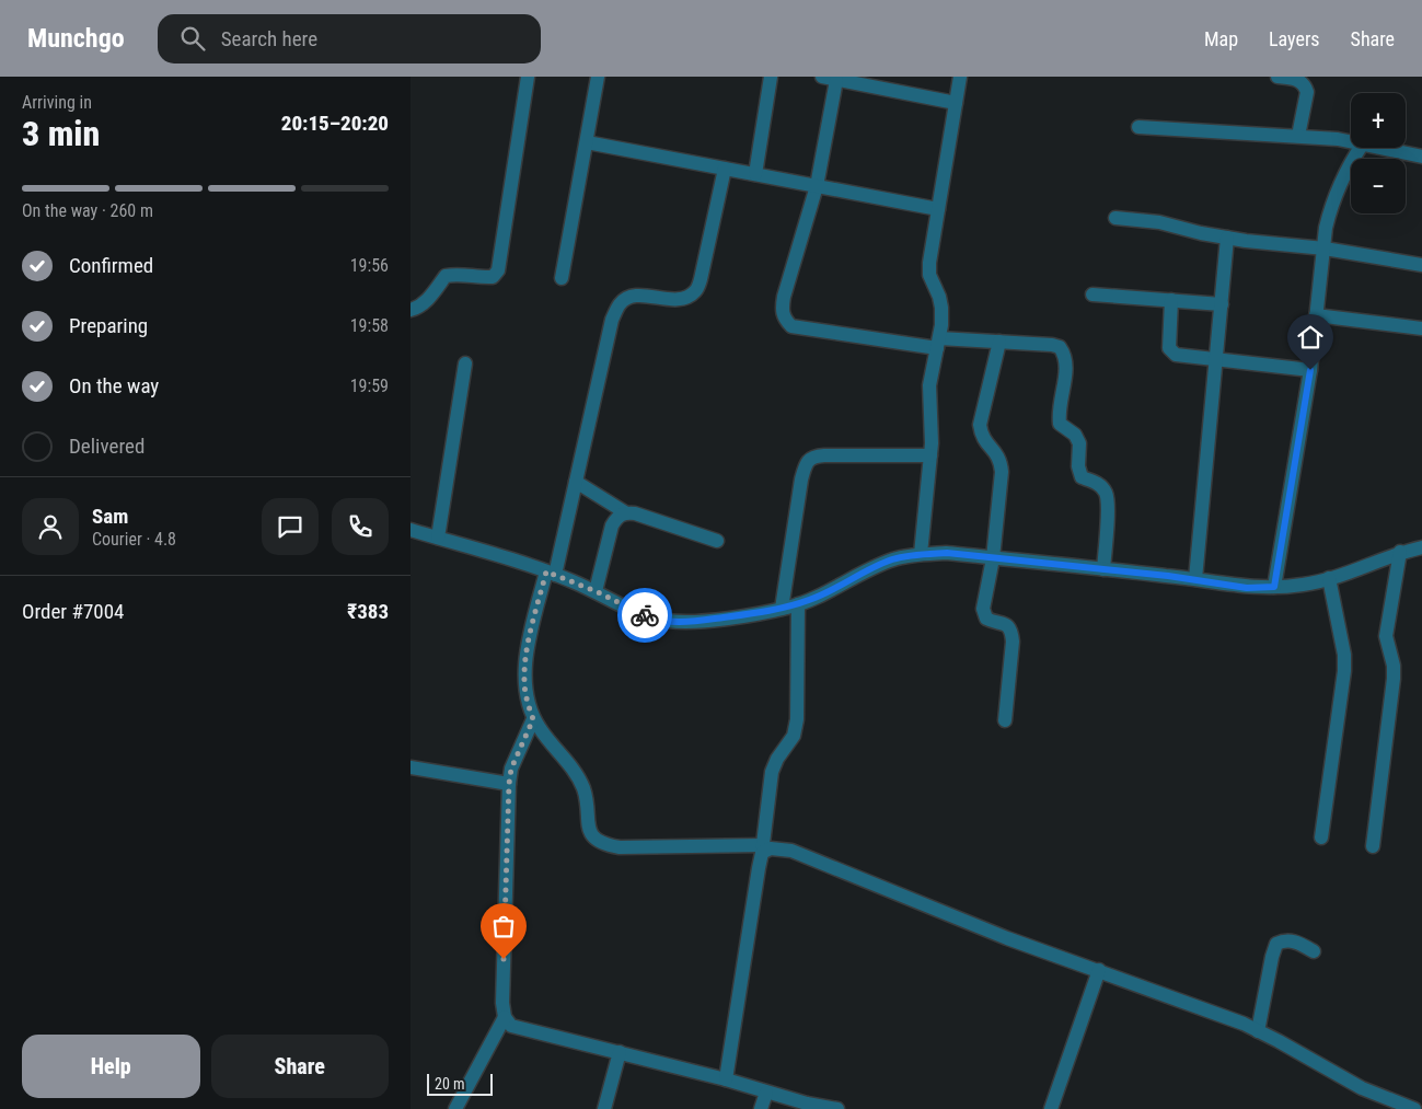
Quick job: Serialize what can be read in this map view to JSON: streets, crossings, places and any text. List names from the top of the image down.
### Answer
{
  "scale_bar": "20 m",
  "page": {
    "header": "Munchgo",
    "search": "Search here",
    "nav": ["Map", "Layers", "Share"],
    "heading": ["3 min", "Arriving in", "20:15–20:20"],
    "panel": [
      "Sam",
      "Courier · 4.8",
      "Order #7004",
      "₹383"
    ],
    "map_buttons": ["+", "−"],
    "bar": "On the way · 260 m",
    "list": [
      ["Confirmed", "19:56"],
      ["Preparing", "19:58"],
      ["On the way", "19:59"],
      "Delivered"
    ],
    "buttons": ["Help", "Share"],
    "scale": "20 m"
  }
}
